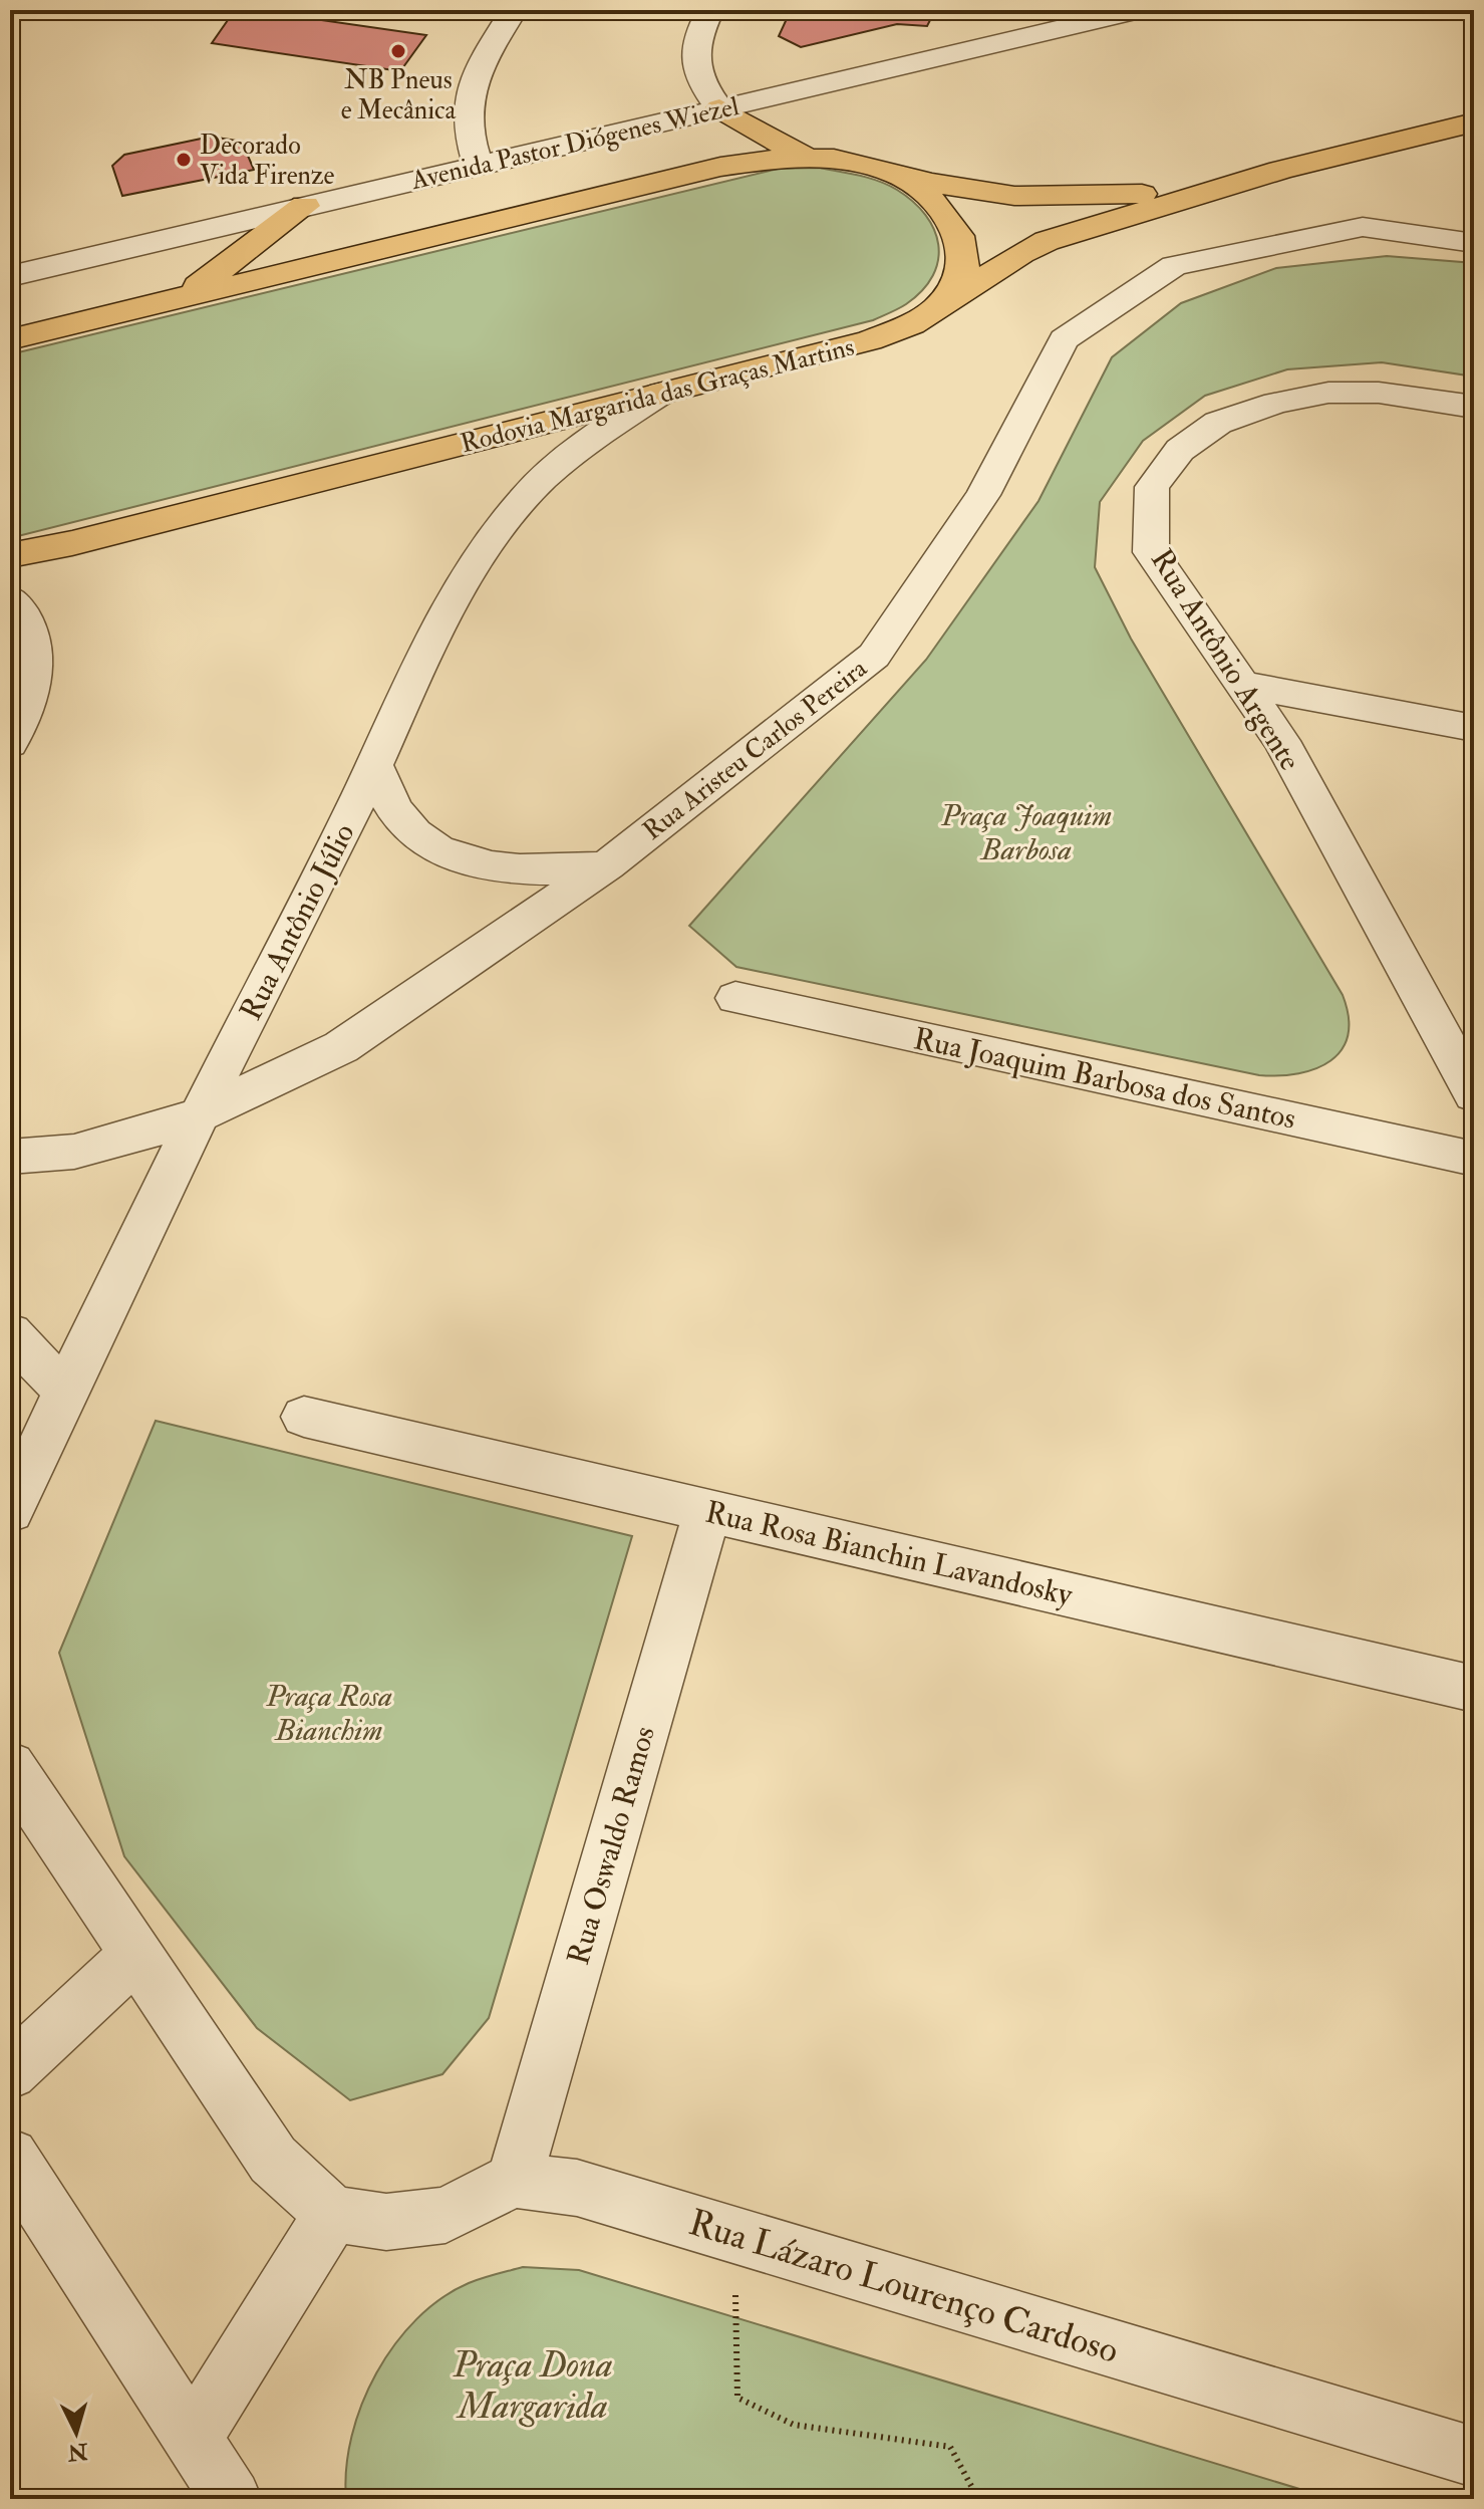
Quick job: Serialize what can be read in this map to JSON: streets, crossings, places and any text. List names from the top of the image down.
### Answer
{
  "streets": {
    "main road": ["Rodovia Margarida das Graças Martins"],
    "street": [
      "Avenida Pastor Diógenes Wiezel",
      "Rua Antônio Argente",
      "Rua Aristeu Carlos Pereira",
      "Rua Antônio Júlio",
      "Rua Joaquim Barbosa dos Santos",
      "Rua Rosa Bianchin Lavandosky",
      "Rua Oswaldo Ramos",
      "Rua Lázaro Lourenço Cardoso"
    ]
  },
  "crossings": [
    ["Rodovia Margarida das Graças Martins", "Rua Antônio Júlio"],
    ["Rua Aristeu Carlos Pereira", "Rua Antônio Júlio"],
    ["Rua Rosa Bianchin Lavandosky", "Rua Oswaldo Ramos"],
    ["Rua Oswaldo Ramos", "Rua Lázaro Lourenço Cardoso"]
  ],
  "parks": ["Praça Joaquim Barbosa", "Praça Rosa Bianchim", "Praça Dona Margarida"],
  "places": ["NB Pneus e Mecânica", "Decorado Vida Firenze"],
  "north": "bottom"
}
